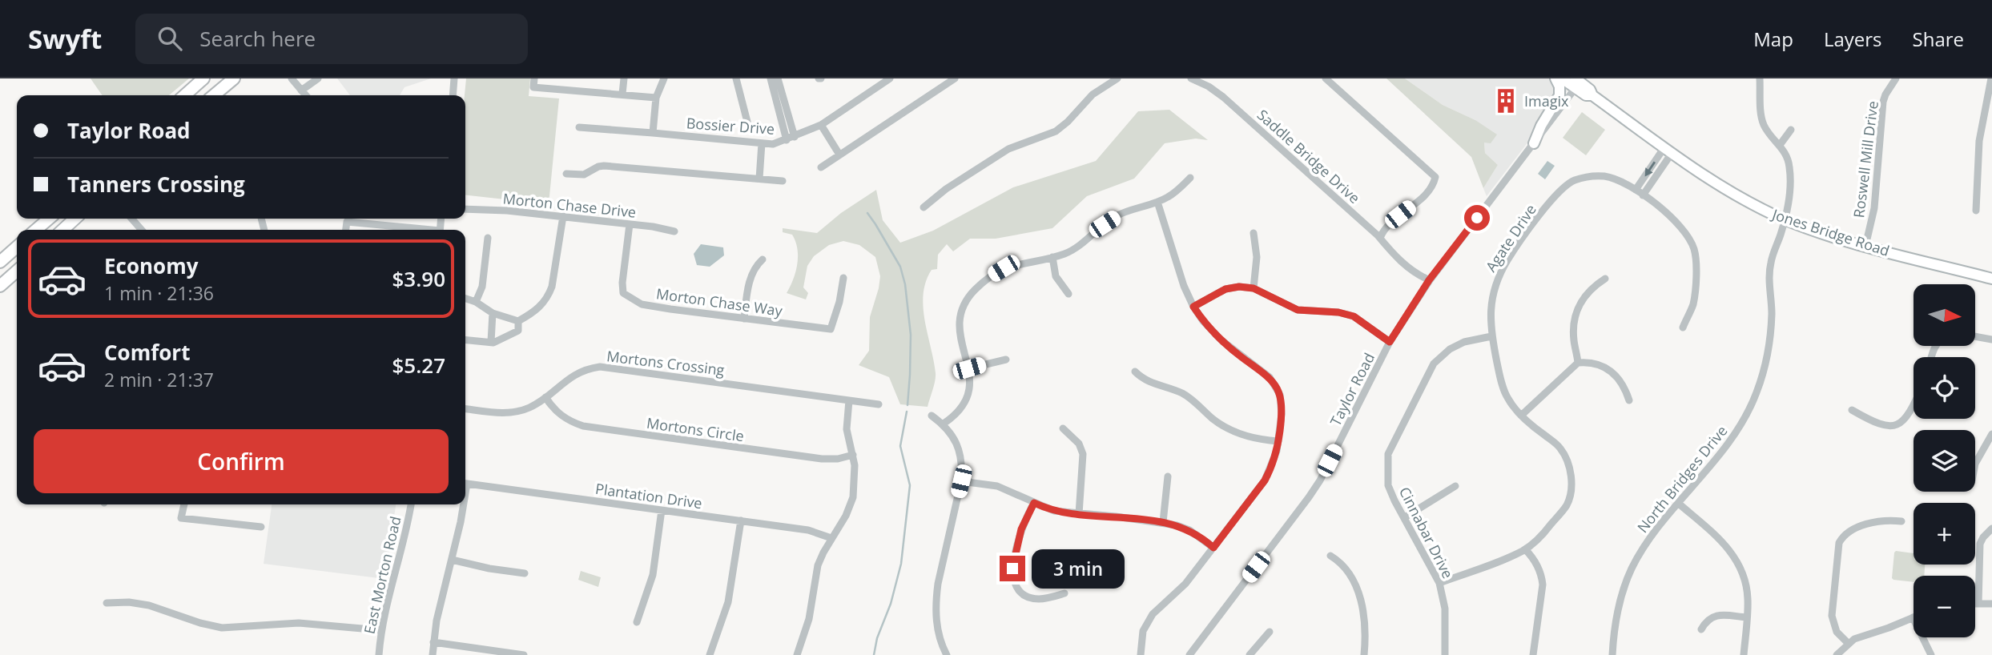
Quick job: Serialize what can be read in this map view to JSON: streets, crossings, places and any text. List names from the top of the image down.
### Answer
{
  "streets": {
    "main road": ["Jones Bridge Road"],
    "street": [
      "Bossier Drive",
      "Saddle Bridge Drive",
      "Roswell Mill Drive",
      "Morton Chase Drive",
      "Agate Drive",
      "Morton Chase Way",
      "Mortons Crossing",
      "Taylor Road",
      "Mortons Circle",
      "North Bridges Drive",
      "Plantation Drive",
      "Cinnabar Drive",
      "East Morton Road"
    ]
  },
  "crossings": [
    ["Saddle Bridge Drive", "Taylor Road"],
    ["Roswell Mill Drive", "Jones Bridge Road"],
    ["Morton Chase Drive", "Morton Chase Way"],
    ["Jones Bridge Road", "Taylor Road"],
    ["Jones Bridge Road", "North Bridges Drive"],
    ["Agate Drive", "Cinnabar Drive"],
    ["Mortons Crossing", "Mortons Circle"]
  ],
  "places": {
    "building": ["Imagix"]
  },
  "north": "right",
  "page": {
    "header": "Swyft",
    "search": "Search here",
    "nav": ["Map", "Layers", "Share"],
    "banner": ["Taylor Road", "Tanners Crossing"],
    "list": [
      {
        "name": "Economy",
        "note": "1 min · 21:36",
        "value": "$3.90"
      },
      {
        "name": "Comfort",
        "note": "2 min · 21:37",
        "value": "$5.27"
      }
    ],
    "map_buttons": ["+", "−"],
    "buttons": "Confirm",
    "bubble": "3 min"
  }
}
